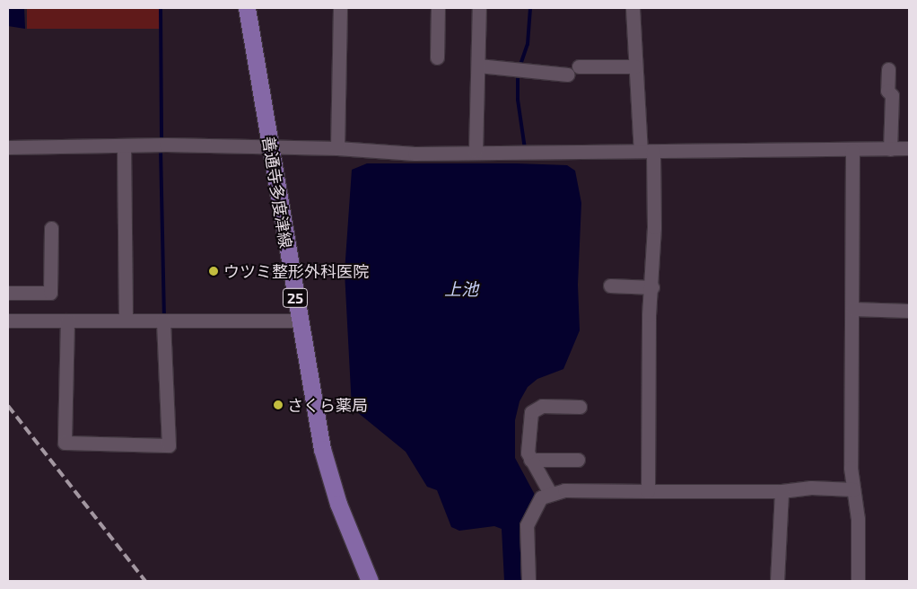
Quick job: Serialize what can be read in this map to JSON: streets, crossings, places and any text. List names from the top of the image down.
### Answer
{
  "streets": {
    "main road": ["善通寺多度津線", "25"]
  },
  "water": ["上池"],
  "places": ["ウツミ整形外科医院", "さくら薬局"]
}
